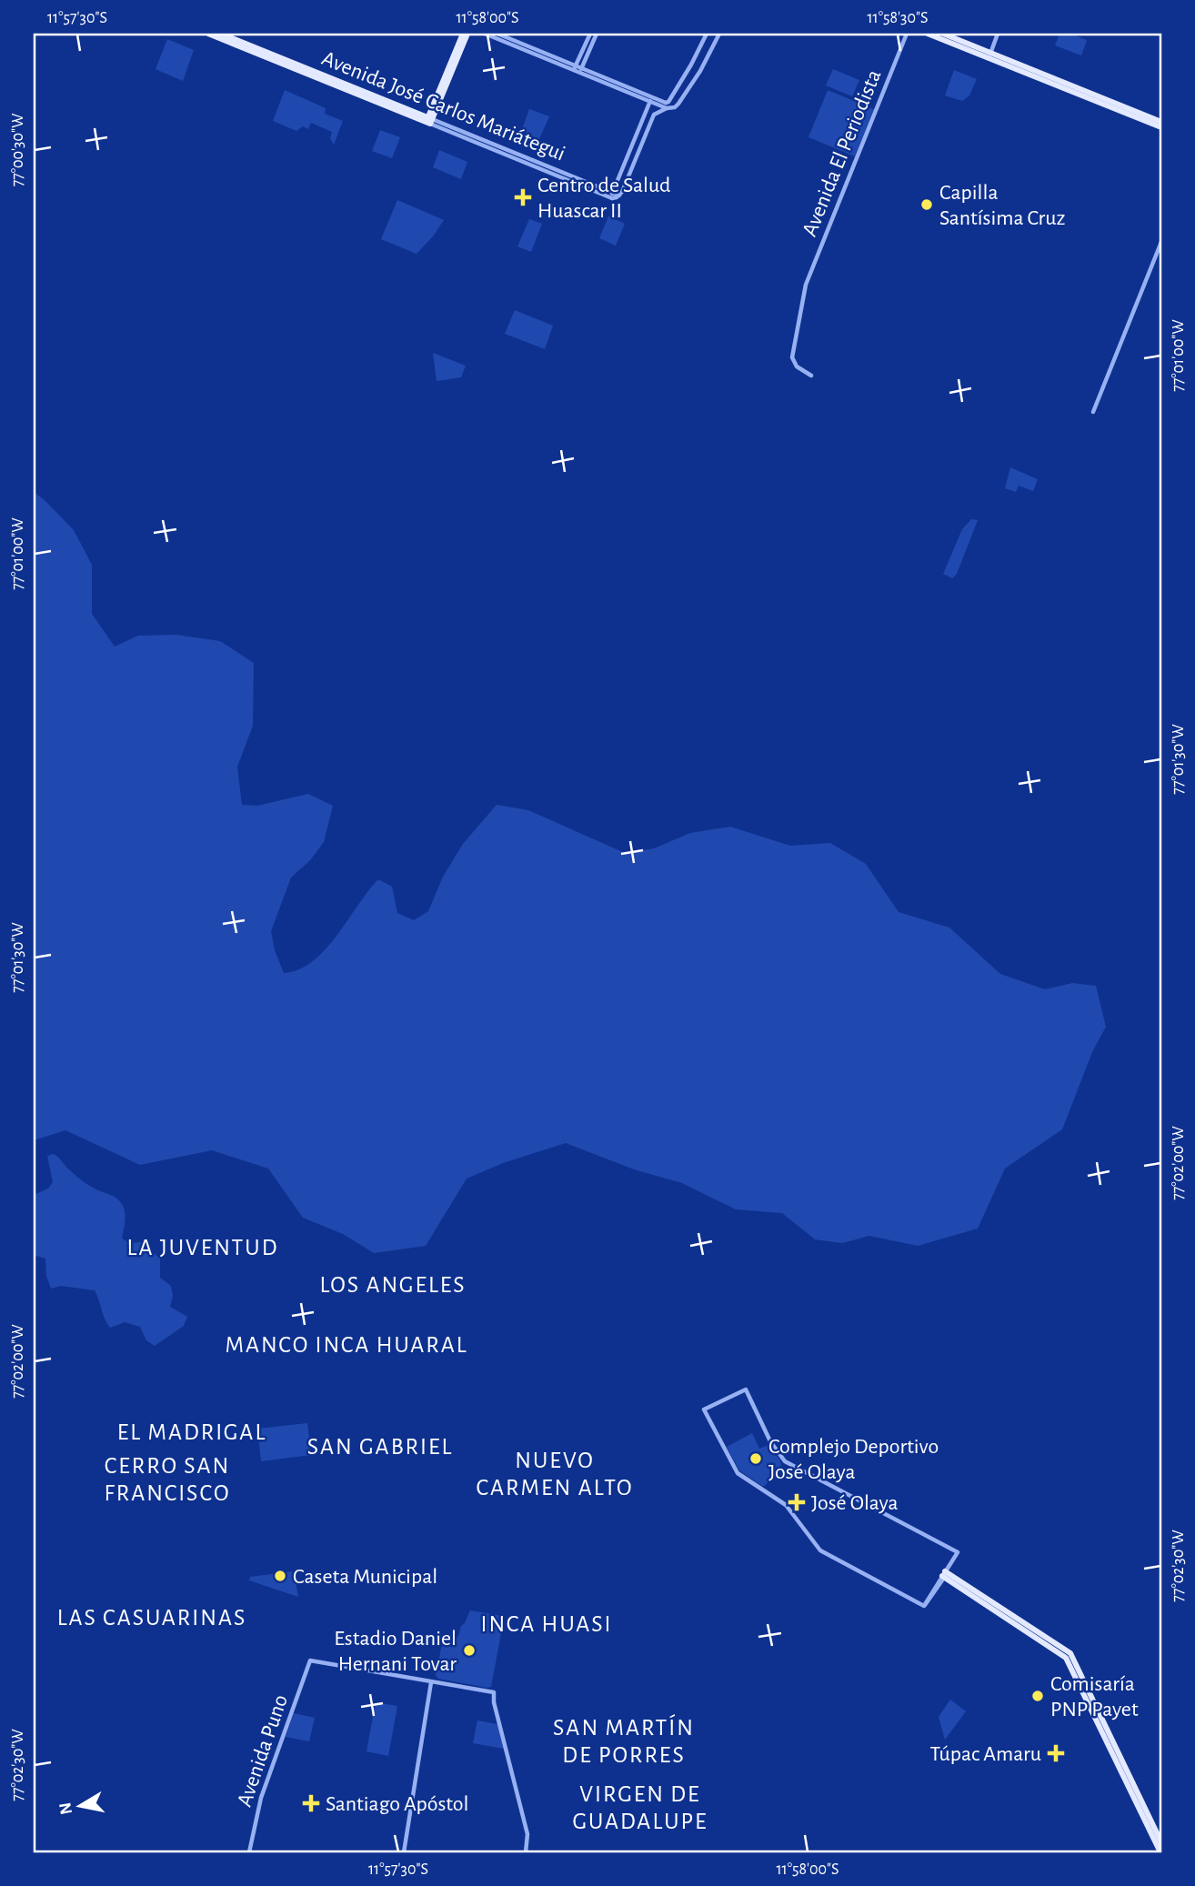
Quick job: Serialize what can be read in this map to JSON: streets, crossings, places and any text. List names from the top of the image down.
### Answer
{
  "streets": {
    "main road": ["Avenida José Carlos Mariátegui"],
    "street": ["Avenida El Periodista", "Avenida Puno"]
  },
  "districts": [
    "LA JUVENTUD",
    "LOS ANGELES",
    "MANCO INCA HUARAL",
    "EL MADRIGAL",
    "SAN GABRIEL",
    "NUEVO CARMEN ALTO",
    "CERRO SAN FRANCISCO",
    "LAS CASUARINAS",
    "INCA HUASI",
    "SAN MARTÍN DE PORRES",
    "VIRGEN DE GUADALUPE"
  ],
  "places": {
    "health": [
      "Centro de Salud Huascar II",
      "José Olaya",
      "Túpac Amaru",
      "Santiago Apóstol"
    ],
    "other": [
      "Capilla Santísima Cruz",
      "Complejo Deportivo José Olaya",
      "Caseta Municipal",
      "Estadio Daniel Hernani Tovar",
      "Comisaría PNP Payet"
    ]
  },
  "north": "left",
  "coordinates": [
    "11°57'30\"S",
    "11°58'00\"S",
    "11°58'30\"S",
    "77°00'30\"W",
    "77°01'00\"W",
    "77°01'30\"W",
    "77°02'00\"W",
    "77°02'30\"W"
  ]
}
